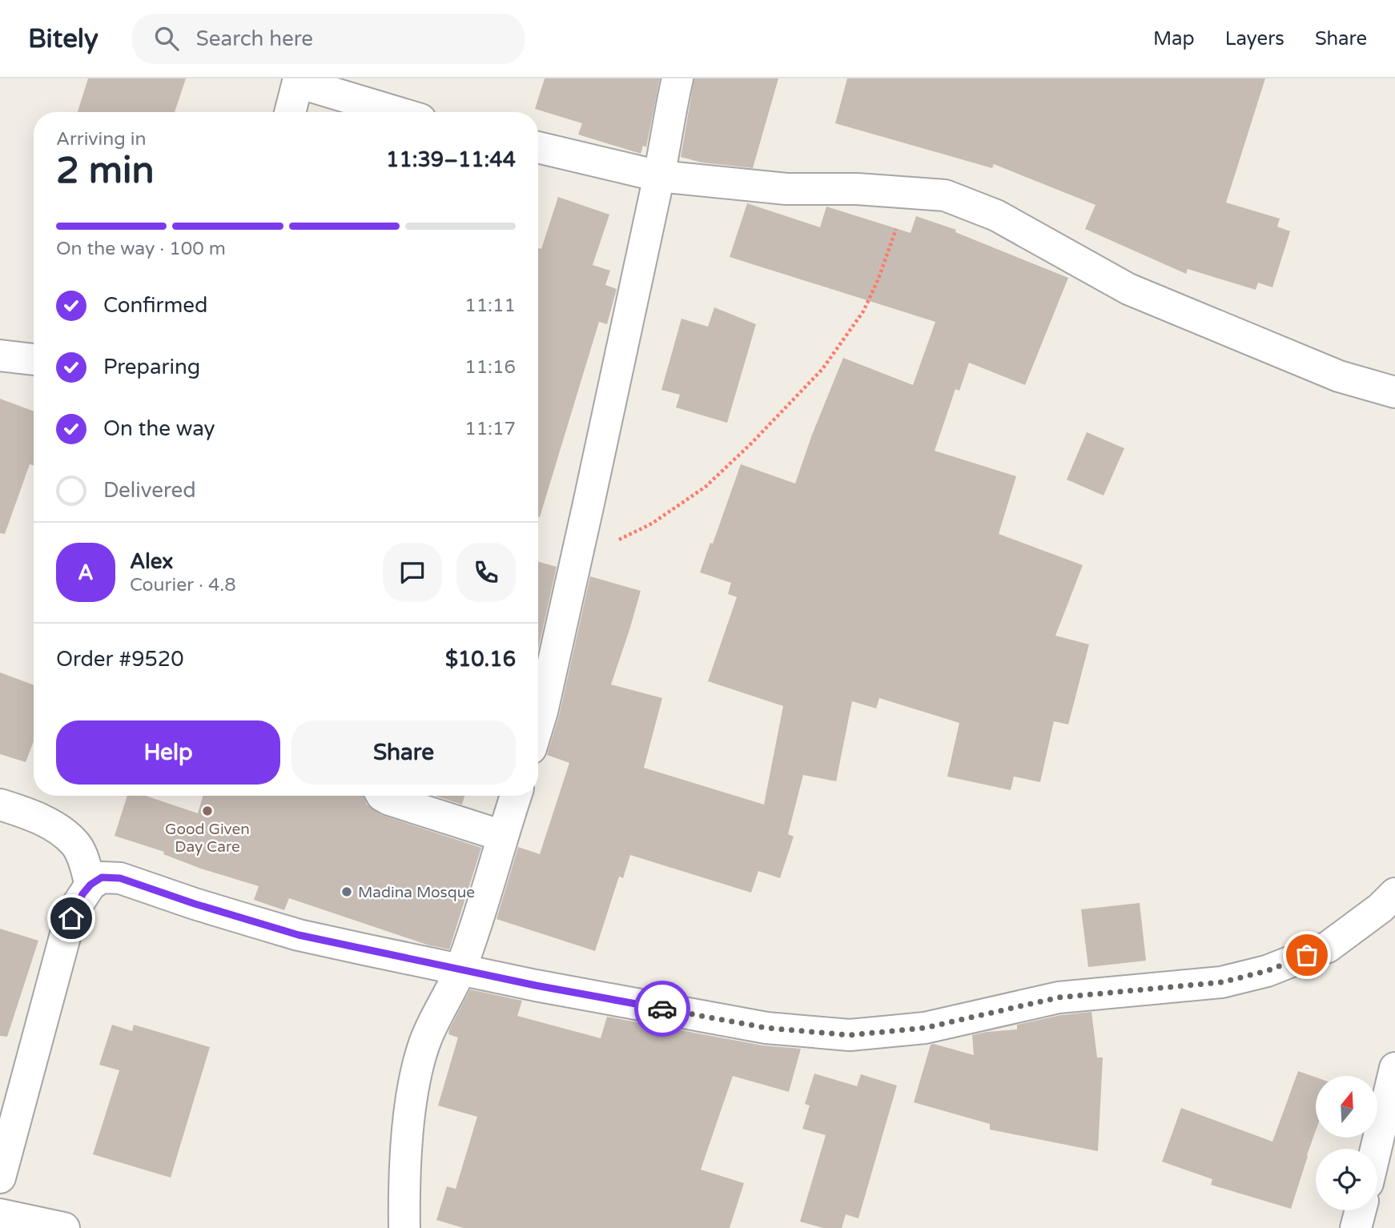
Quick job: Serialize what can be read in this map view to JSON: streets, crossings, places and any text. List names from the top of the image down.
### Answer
{
  "places": ["Good Given Day Care", "Madina Mosque"],
  "north": "top",
  "page": {
    "header": "Bitely",
    "search": "Search here",
    "nav": ["Map", "Layers", "Share"],
    "heading": ["2 min", "Arriving in", "11:39–11:44"],
    "panel": [
      "Alex",
      "Courier · 4.8",
      "Order #9520",
      "$10.16"
    ],
    "bar": "On the way · 100 m",
    "list": [
      ["Confirmed", "11:11"],
      ["Preparing", "11:16"],
      ["On the way", "11:17"],
      "Delivered"
    ],
    "round": "A",
    "buttons": ["Help", "Share"]
  }
}
